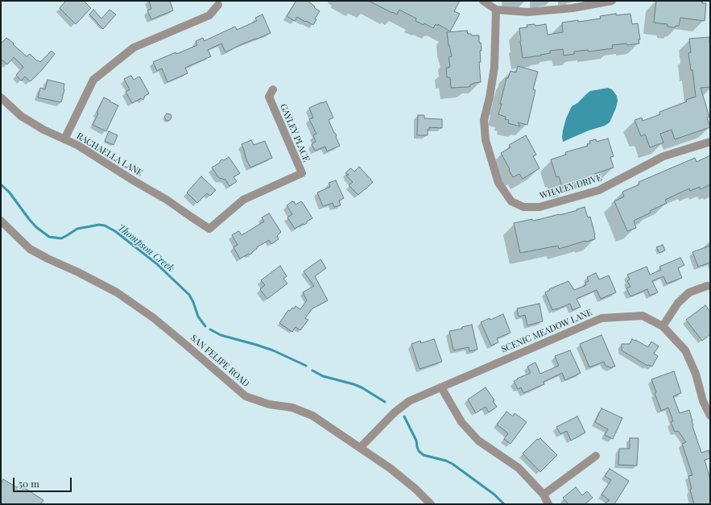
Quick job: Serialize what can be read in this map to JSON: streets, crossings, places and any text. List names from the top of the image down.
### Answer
{
  "streets": {
    "street": [
      "GAYLEY PLACE",
      "RACHAELLA LANE",
      "WHALEY DRIVE",
      "SCENIC MEADOW LANE",
      "SAN FELIPE ROAD"
    ]
  },
  "crossings": [
    ["GAYLEY PLACE", "RACHAELLA LANE"],
    ["SCENIC MEADOW LANE", "SAN FELIPE ROAD"]
  ],
  "water": ["Thompson Creek"],
  "scale_bar": "50 m"
}
